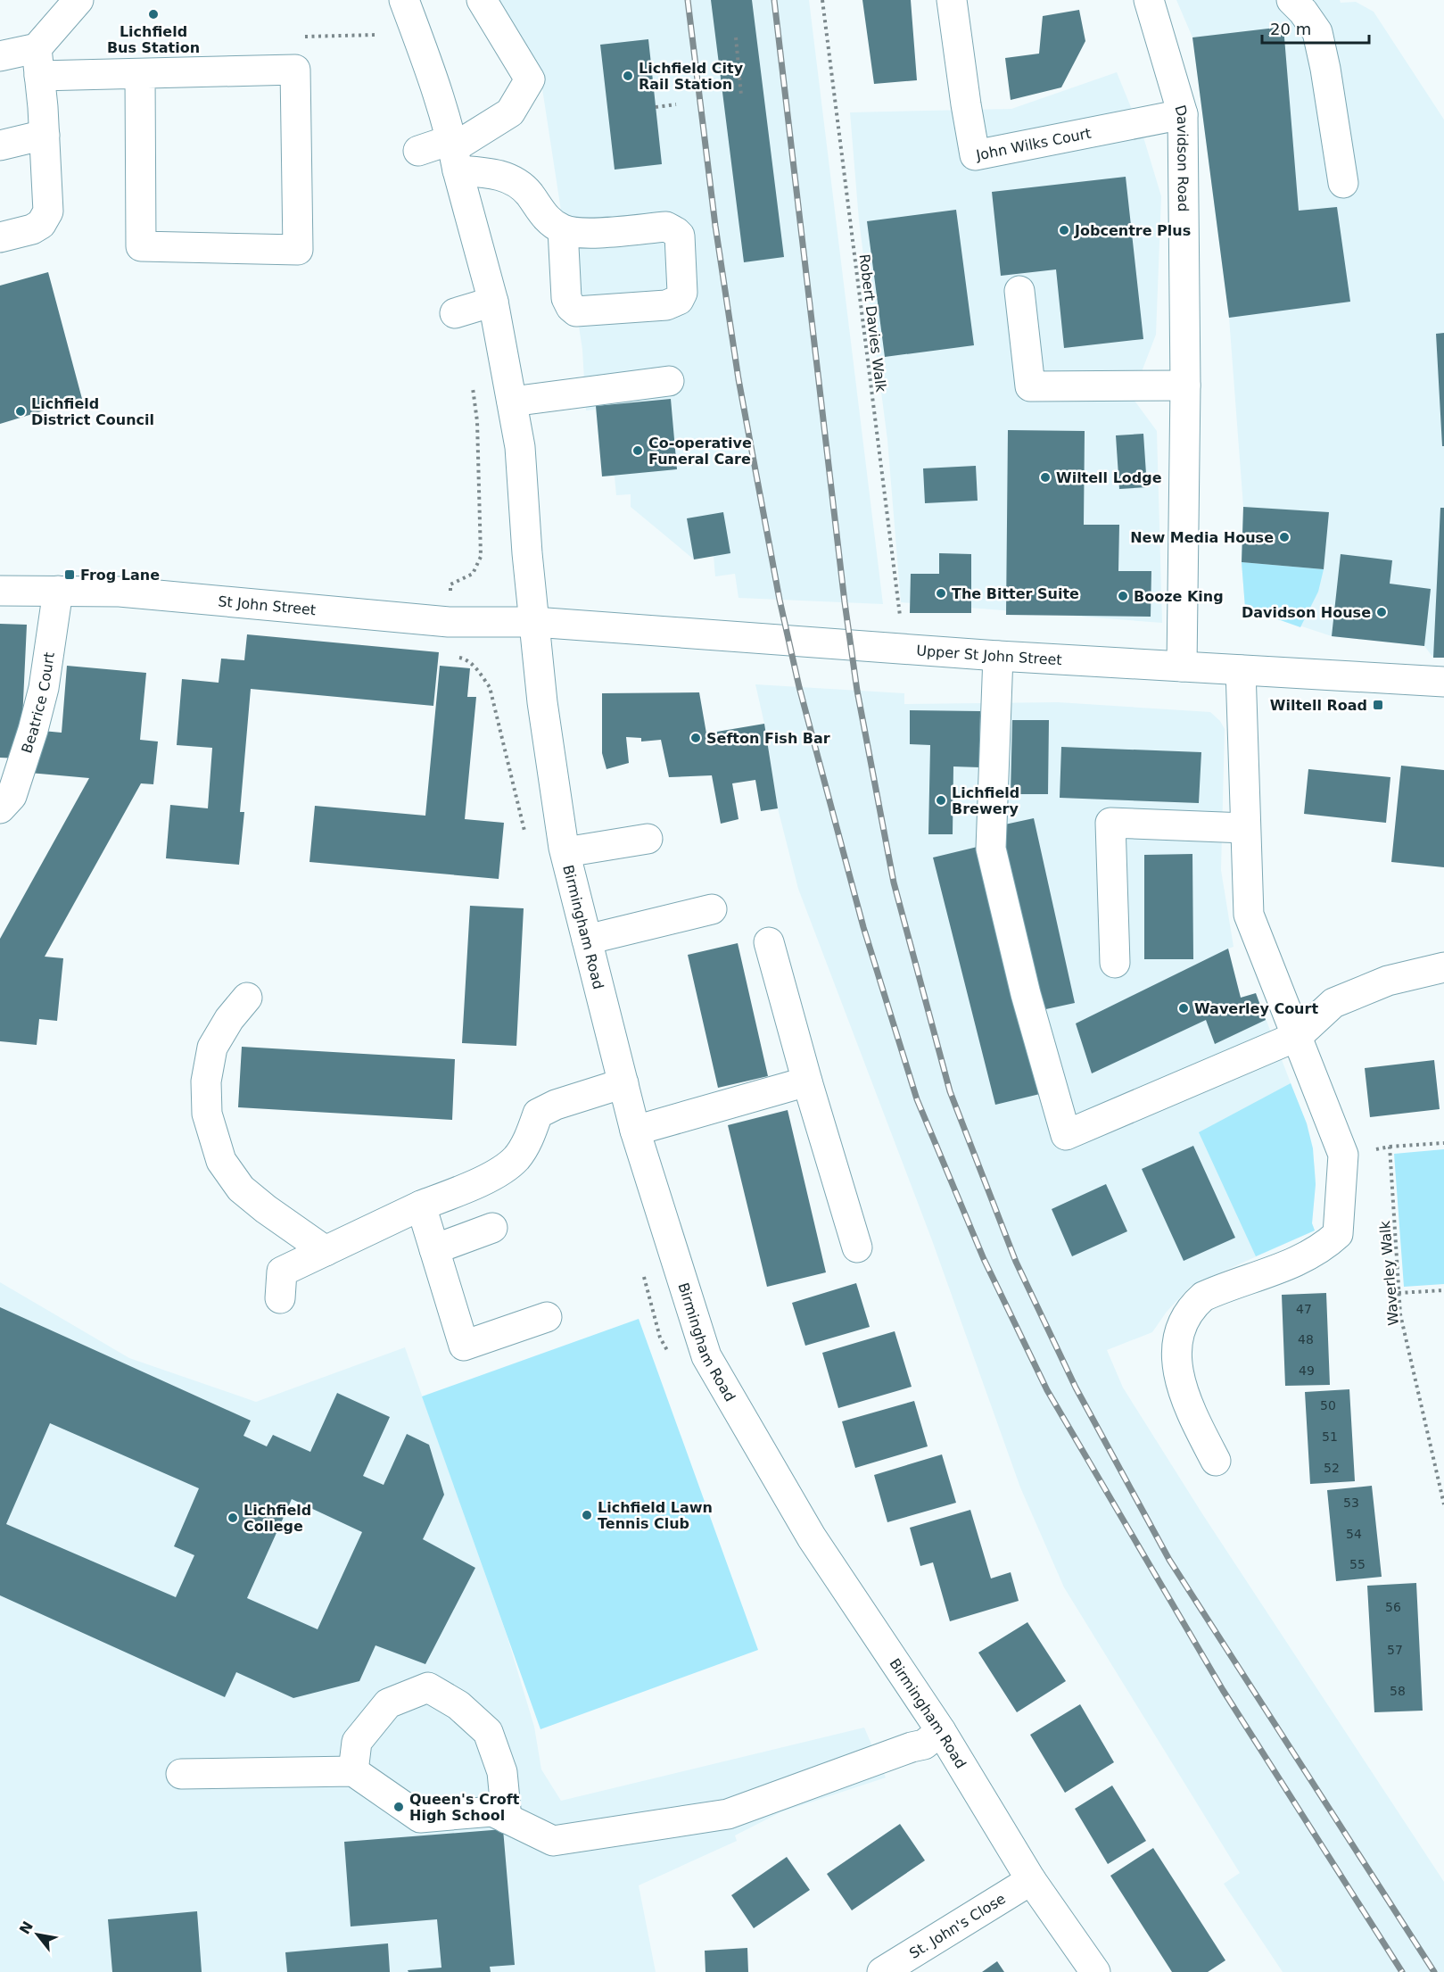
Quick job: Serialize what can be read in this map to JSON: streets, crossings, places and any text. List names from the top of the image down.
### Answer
{
  "streets": {
    "street": [
      "John Wilks Court",
      "Davidson Road",
      "St John Street",
      "Upper St John Street",
      "Beatrice Court",
      "Birmingham Road",
      "St. John's Close"
    ],
    "path": ["Robert Davies Walk", "Waverley Walk"]
  },
  "crossings": [
    ["John Wilks Court", "Davidson Road"],
    ["Davidson Road", "Upper St John Street"],
    ["Robert Davies Walk", "Upper St John Street"],
    ["St John Street", "Upper St John Street"],
    ["St John Street", "Beatrice Court"],
    ["St John Street", "Birmingham Road"],
    ["Upper St John Street", "Birmingham Road"],
    ["Birmingham Road", "St. John's Close"]
  ],
  "places": {
    "other": [
      "Lichfield Bus Station",
      "Lichfield City Rail Station",
      "Jobcentre Plus",
      "Lichfield District Council",
      "Co-operative Funeral Care",
      "Wiltell Lodge",
      "New Media House",
      "The Bitter Suite",
      "Booze King",
      "Davidson House",
      "Sefton Fish Bar",
      "Lichfield Brewery",
      "Waverley Court",
      "Lichfield Lawn Tennis Club",
      "Lichfield College",
      "Queen's Croft High School"
    ],
    "transit": ["Frog Lane", "Wiltell Road"]
  },
  "house_numbers": [
    "47",
    "48",
    "49",
    "50",
    "51",
    "52",
    "53",
    "54",
    "55",
    "56",
    "57",
    "58"
  ],
  "scale_bar": "20 m",
  "north": "top left"
}
